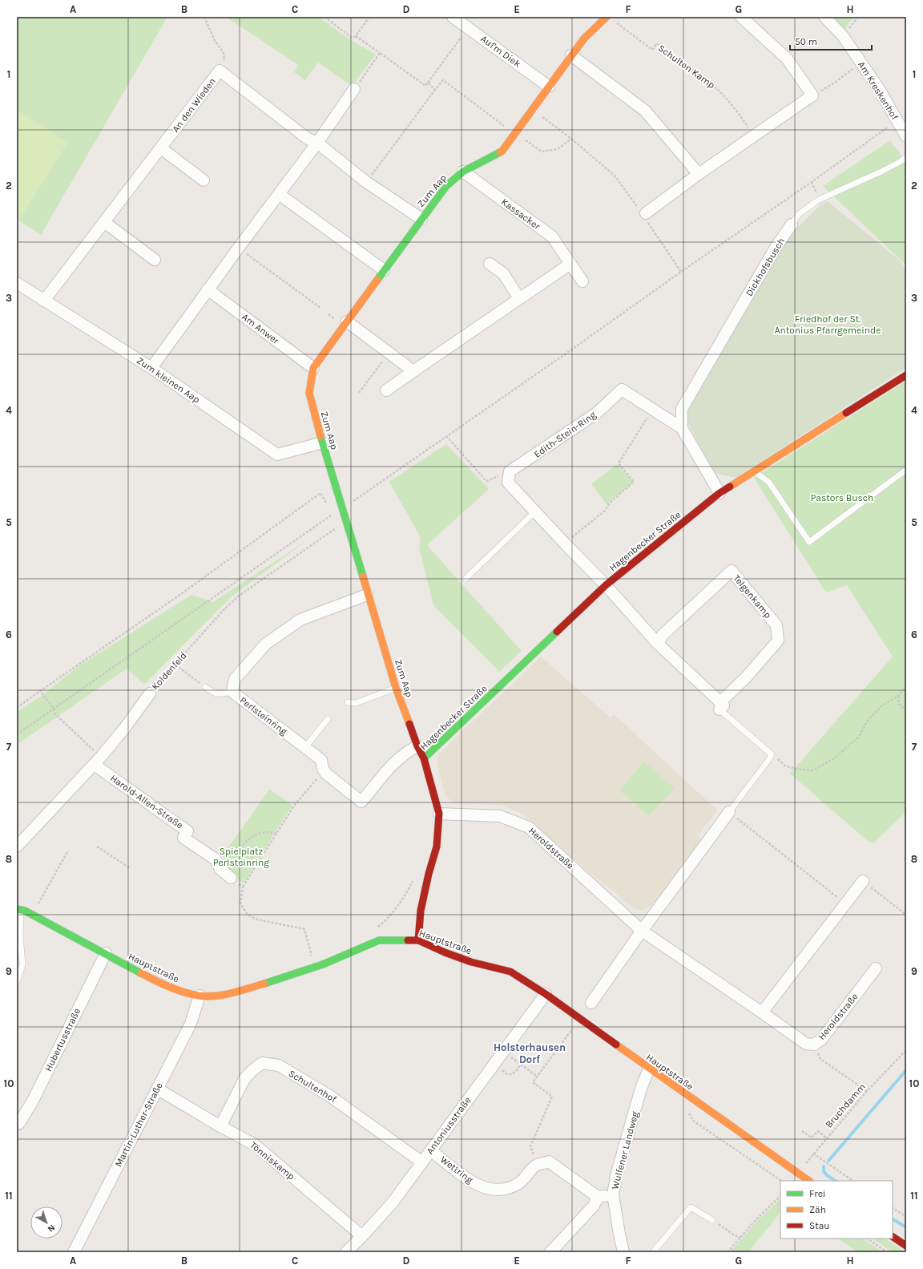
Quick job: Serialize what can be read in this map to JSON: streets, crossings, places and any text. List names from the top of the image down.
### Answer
{
  "streets": {
    "street": [
      "Auf'm Diek",
      "Am Kreskenhof",
      "An den Wieden",
      "Zum Aap",
      "Kassacker",
      "Dickhofsbusch",
      "Am Anwer",
      "Zum kleinen Aap",
      "Edith-Stein-Ring",
      "Hagenbecker Straße",
      "Telgenkamp",
      "Koldenfeld",
      "Perlsteinring",
      "Harold-Allen-Straße",
      "Heroldstraße",
      "Hauptstraße",
      "Hubertusstraße",
      "Schultenhof",
      "Martin-Luther-Straße",
      "Antoniusstraße",
      "Wulfener Landweg",
      "Tönniskamp",
      "Wettring"
    ],
    "path": ["Schulten Kamp", "Bruchdamm"]
  },
  "crossings": [
    ["Auf'm Diek", "Zum Aap"],
    ["An den Wieden", "Zum kleinen Aap"],
    ["Zum Aap", "Kassacker"],
    ["Zum Aap", "Am Anwer"],
    ["Zum Aap", "Zum kleinen Aap"],
    ["Zum Aap", "Hagenbecker Straße"],
    ["Zum Aap", "Koldenfeld"],
    ["Zum Aap", "Perlsteinring"],
    ["Zum Aap", "Heroldstraße"],
    ["Zum Aap", "Hauptstraße"],
    ["Dickhofsbusch", "Edith-Stein-Ring"],
    ["Edith-Stein-Ring", "Hagenbecker Straße"],
    ["Koldenfeld", "Harold-Allen-Straße"],
    ["Hauptstraße", "Hubertusstraße"],
    ["Hauptstraße", "Bruchdamm"],
    ["Hauptstraße", "Martin-Luther-Straße"],
    ["Hauptstraße", "Antoniusstraße"],
    ["Hauptstraße", "Wulfener Landweg"],
    ["Schultenhof", "Antoniusstraße"],
    ["Schultenhof", "Tönniskamp"],
    ["Martin-Luther-Straße", "Tönniskamp"],
    ["Antoniusstraße", "Tönniskamp"],
    ["Antoniusstraße", "Wettring"]
  ],
  "districts": ["Holsterhausen Dorf"],
  "parks": ["Friedhof der St. Antonius Pfarrgemeinde", "Pastors Busch", "Spielplatz Perlsteinring"],
  "legend": ["Frei", "Zäh", "Stau"],
  "scale_bar": "50 m",
  "north": "bottom right",
  "grid": {
    "columns": [
      "A",
      "B",
      "C",
      "D",
      "E",
      "F",
      "G",
      "H"
    ],
    "rows": [
      "1",
      "2",
      "3",
      "4",
      "5",
      "6",
      "7",
      "8",
      "9",
      "10",
      "11"
    ]
  }
}
